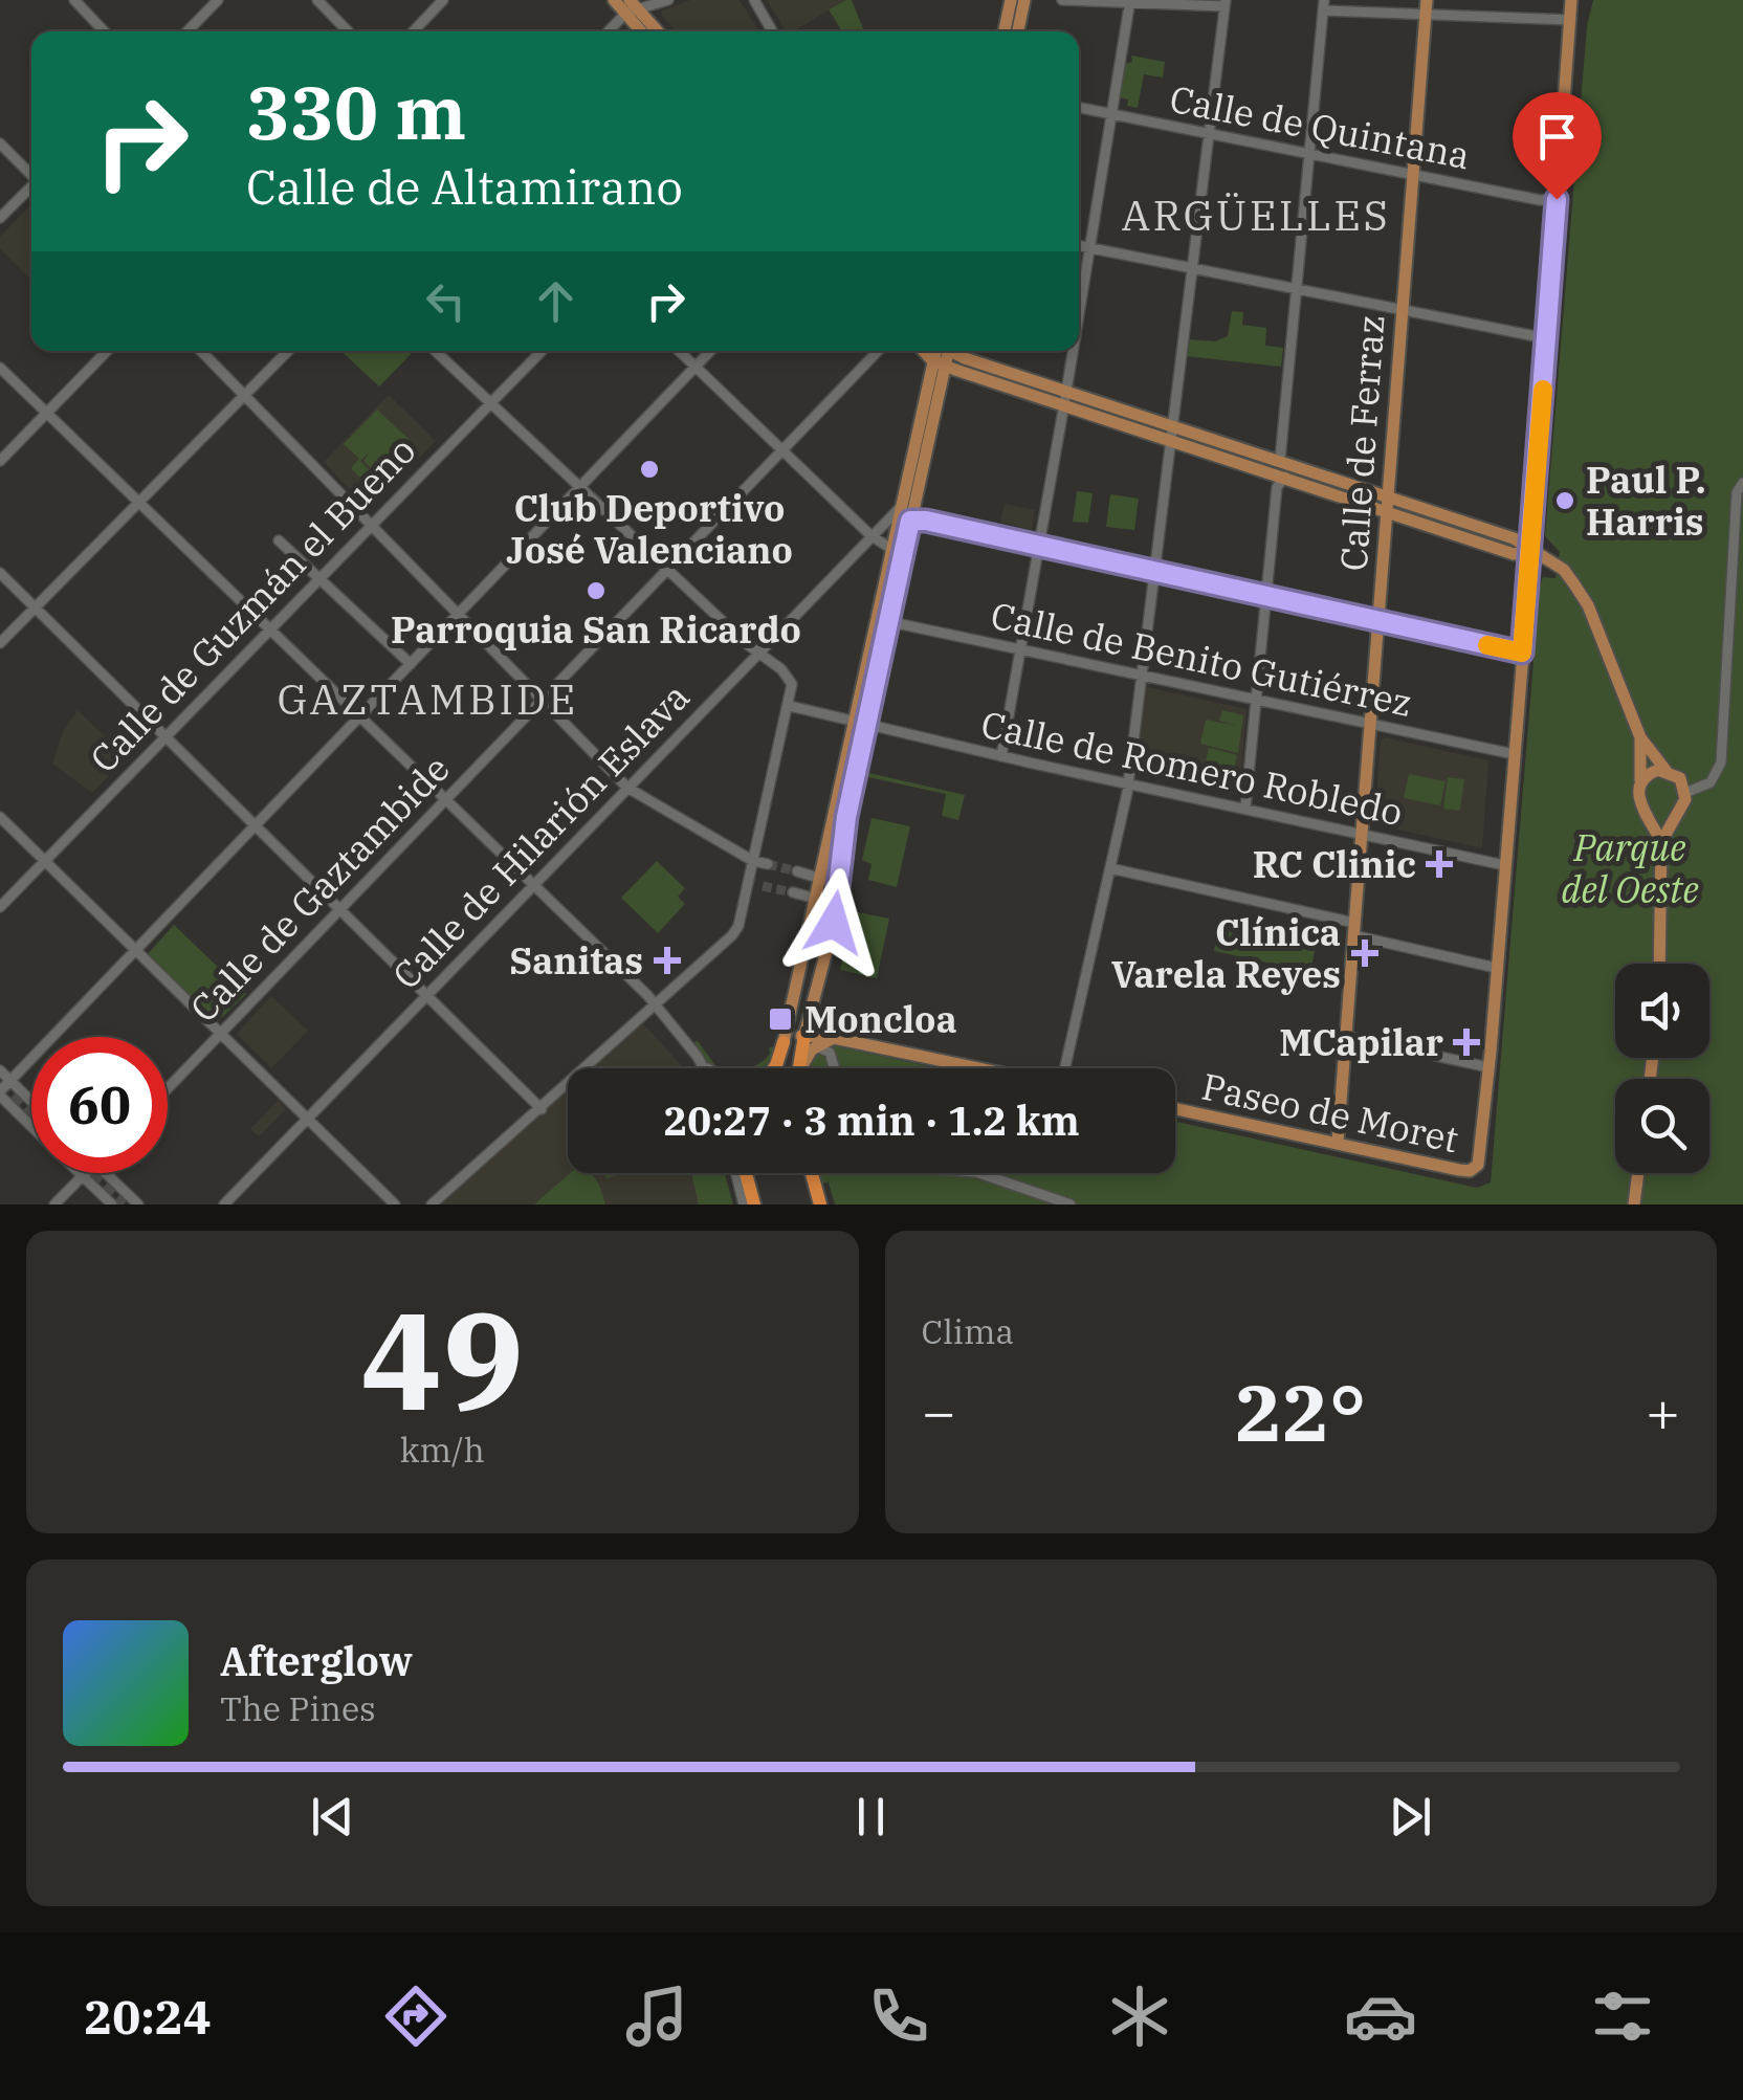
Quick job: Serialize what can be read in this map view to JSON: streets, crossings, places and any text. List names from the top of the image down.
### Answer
{
  "streets": {
    "main road": ["Calle de Ferraz", "Paseo de Moret"],
    "street": [
      "Calle de Quintana",
      "Calle de Guzmán el Bueno",
      "Calle de Benito Gutiérrez",
      "Calle de Romero Robledo",
      "Calle de Hilarión Eslava",
      "Calle de Gaztambide"
    ]
  },
  "crossings": [
    ["Calle de Quintana", "Calle de Ferraz"],
    ["Calle de Ferraz", "Calle de Benito Gutiérrez"],
    ["Calle de Ferraz", "Calle de Romero Robledo"],
    ["Calle de Ferraz", "Paseo de Moret"]
  ],
  "districts": ["ARGÜELLES", "GAZTAMBIDE"],
  "parks": ["Parque del Oeste"],
  "places": {
    "other": ["Club Deportivo José Valenciano", "Paul P. Harris", "Parroquia San Ricardo"],
    "health": [
      "RC Clinic",
      "Clínica Varela Reyes",
      "Sanitas",
      "MCapilar"
    ],
    "transit": ["Moncloa"]
  },
  "page": {
    "turn": ["330 m", "Calle de Altamirano"],
    "limit": "60",
    "trip": "20:27 · 3 min · 1.2 km",
    "tile": [
      ["49", "km/h"],
      "Clima"
    ],
    "heat": ["−", "22°", "+"],
    "song": ["Afterglow", "The Pines"],
    "tabs": "20:24"
  }
}
